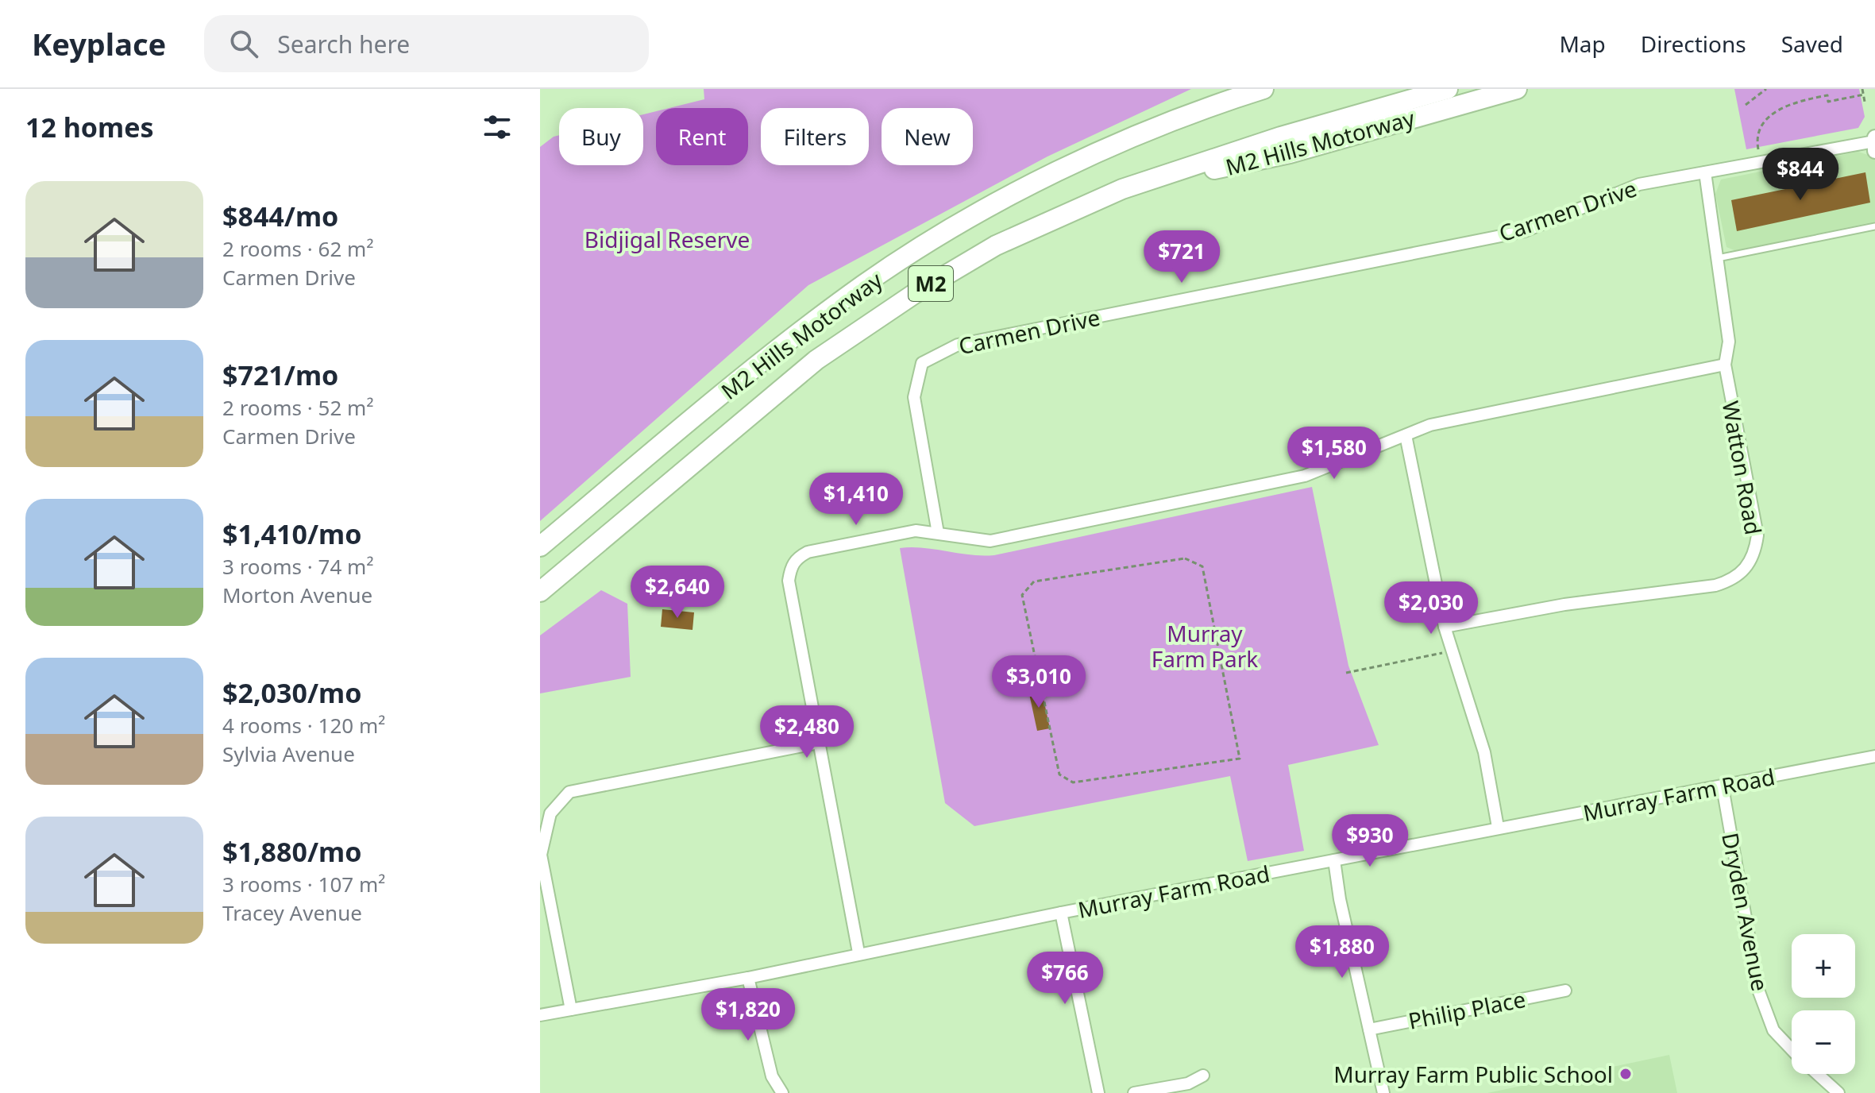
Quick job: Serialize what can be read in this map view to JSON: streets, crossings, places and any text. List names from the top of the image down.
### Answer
{
  "streets": {
    "highway": ["M2 Hills Motorway", "M2"],
    "street": [
      "Carmen Drive",
      "Watton Road",
      "Murray Farm Road",
      "Dryden Avenue",
      "Philip Place"
    ]
  },
  "crossings": [
    ["Carmen Drive", "Watton Road"],
    ["Murray Farm Road", "Dryden Avenue"]
  ],
  "parks": ["Bidjigal Reserve", "Murray Farm Park"],
  "places": ["Murray Farm Public School"],
  "page": {
    "header": "Keyplace",
    "search": "Search here",
    "nav": ["Map", "Directions", "Saved"],
    "heading": "12 homes",
    "chip": [
      "Buy",
      "Rent",
      "Filters",
      "New"
    ],
    "price": [
      "$844",
      "$721",
      "$1,580",
      "$1,410",
      "$2,640",
      "$2,030",
      "$3,010",
      "$2,480",
      "$930",
      "$1,880",
      "$766",
      "$1,820"
    ],
    "list": [
      {
        "name": "$844/mo",
        "note": "2 rooms · 62 m² · Carmen Drive"
      },
      {
        "name": "$721/mo",
        "note": "2 rooms · 52 m² · Carmen Drive"
      },
      {
        "name": "$1,410/mo",
        "note": "3 rooms · 74 m² · Morton Avenue"
      },
      {
        "name": "$2,030/mo",
        "note": "4 rooms · 120 m² · Sylvia Avenue"
      },
      {
        "name": "$1,880/mo",
        "note": "3 rooms · 107 m² · Tracey Avenue"
      }
    ],
    "map_buttons": ["+", "−"]
  }
}
